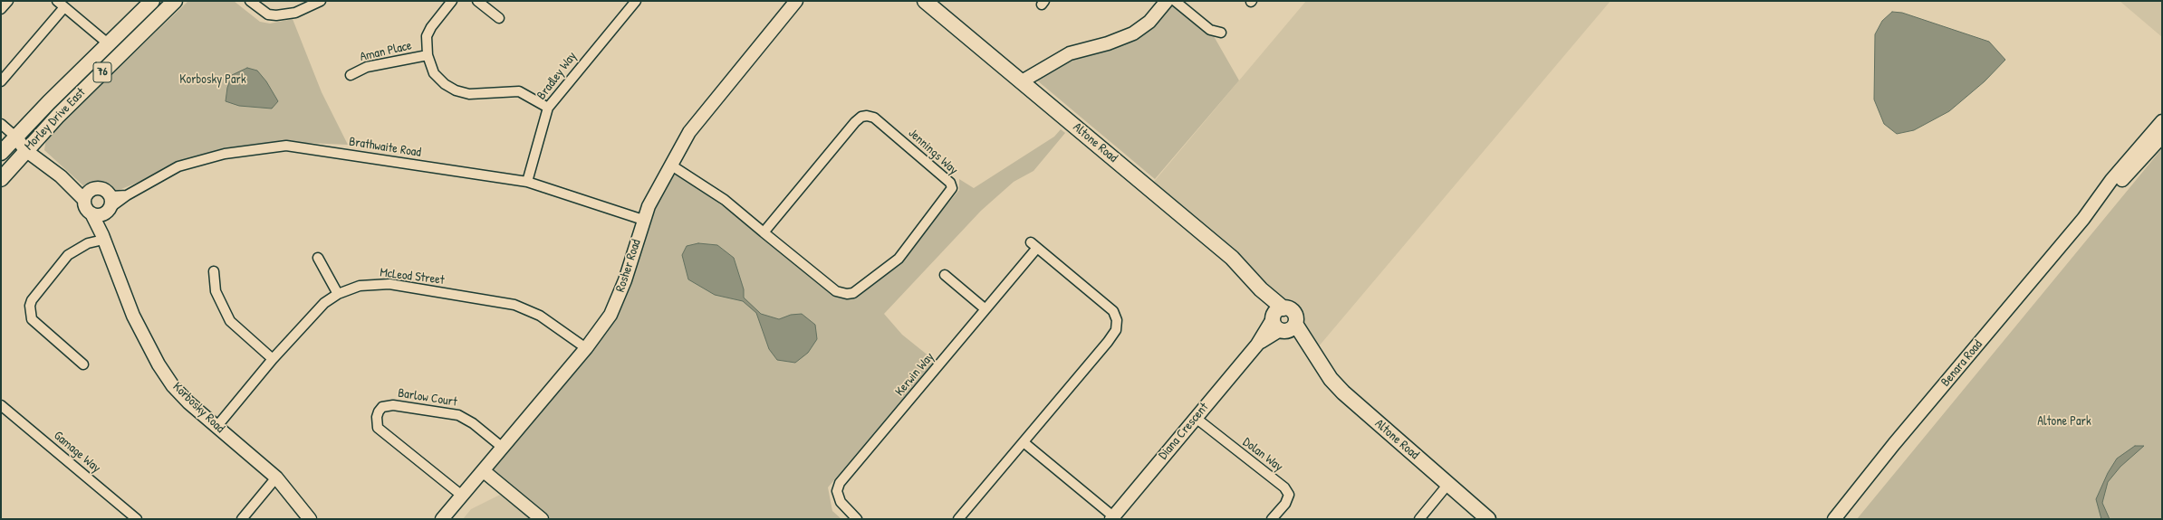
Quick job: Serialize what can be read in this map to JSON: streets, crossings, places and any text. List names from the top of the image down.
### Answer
{
  "streets": {
    "main road": ["76", "Morley Drive East", "Altone Road"],
    "street": [
      "Aman Place",
      "Bradley Way",
      "Brathwaite Road",
      "Jennings Way",
      "Rosher Road",
      "McLeod Street",
      "Benara Road",
      "Kerwin Way",
      "Barlow Court",
      "Korbosky Road",
      "Diana Crescent",
      "Gamage Way",
      "Dolan Way"
    ]
  },
  "crossings": [
    ["Bradley Way", "Brathwaite Road"],
    ["Altone Road", "Diana Crescent"],
    ["Brathwaite Road", "Rosher Road"],
    ["Brathwaite Road", "Korbosky Road"],
    ["Jennings Way", "Rosher Road"],
    ["Rosher Road", "McLeod Street"],
    ["Rosher Road", "Barlow Court"],
    ["McLeod Street", "Korbosky Road"],
    ["Diana Crescent", "Dolan Way"]
  ],
  "parks": ["Korbosky Park", "Altone Park"]
}
